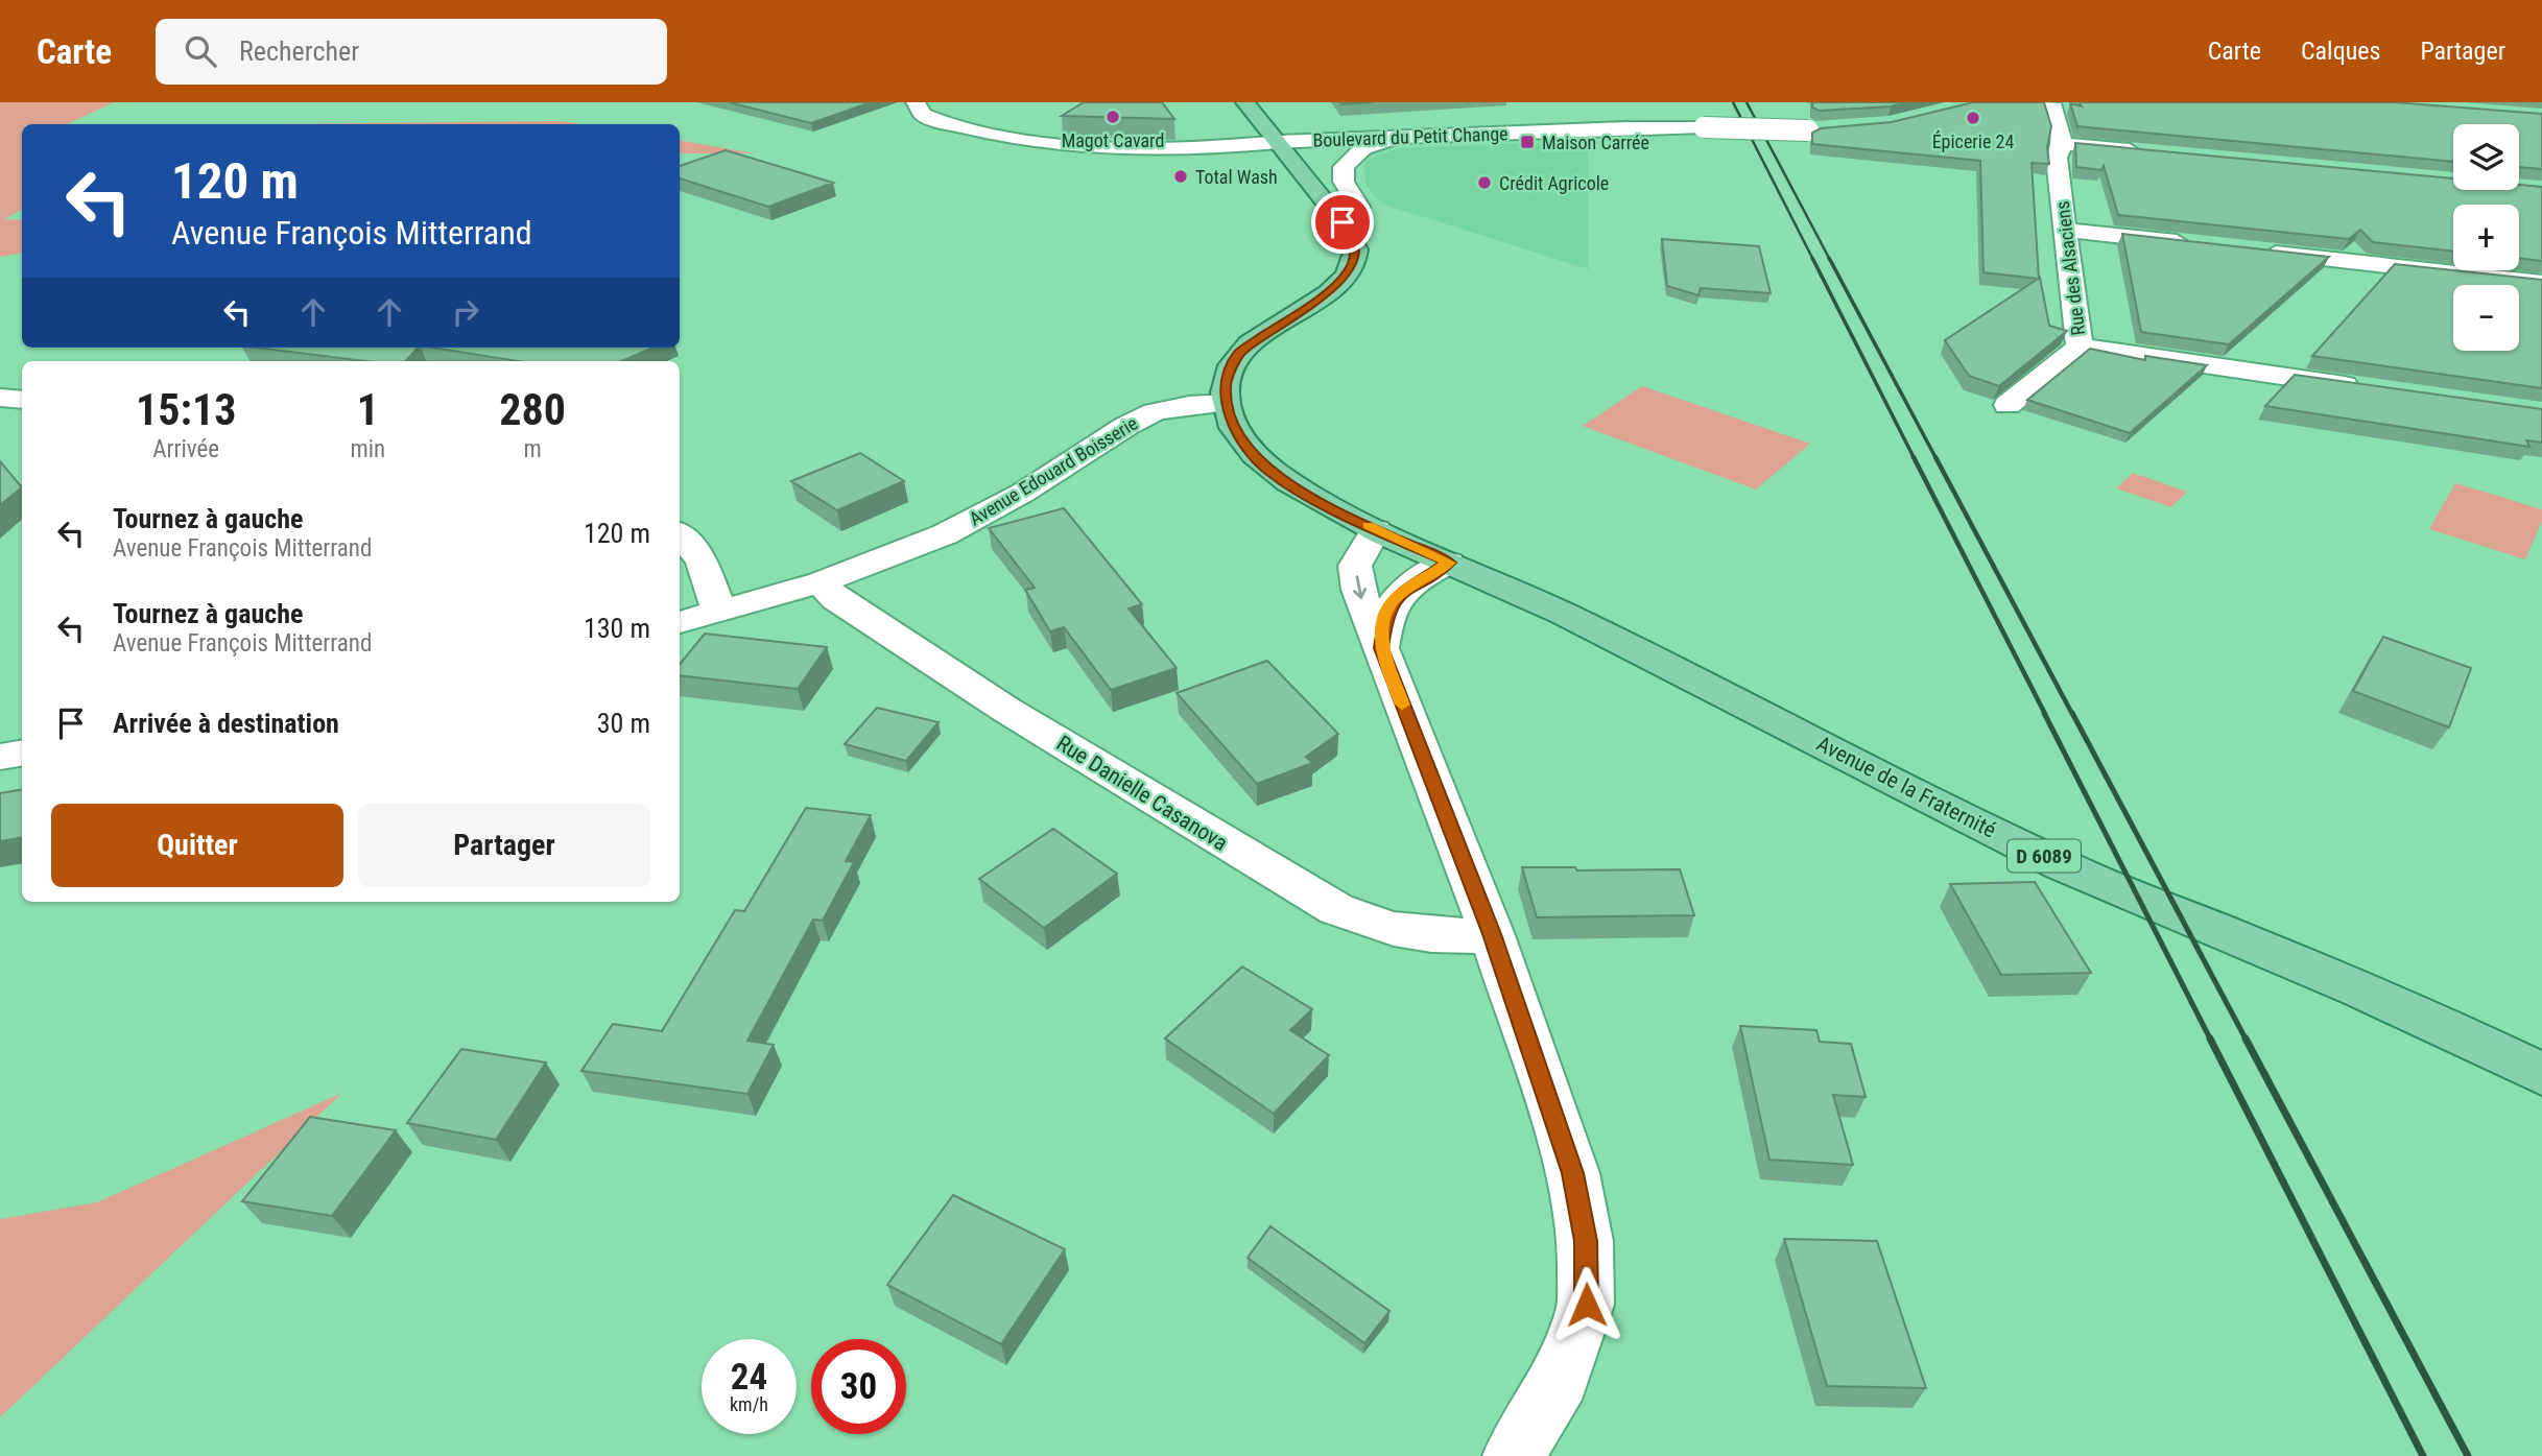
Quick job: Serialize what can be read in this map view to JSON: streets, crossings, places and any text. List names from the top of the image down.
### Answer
{
  "streets": {
    "main road": ["Avenue de la Fraternité", "D 6089"],
    "street": [
      "Boulevard du Petit Change",
      "Rue des Alsaciens",
      "Avenue Edouard Boisserie",
      "Rue Danielle Casanova"
    ]
  },
  "crossings": [
    ["Avenue Edouard Boisserie", "Rue Danielle Casanova"],
    ["Avenue Edouard Boisserie", "D 6089"],
    ["Avenue de la Fraternité", "D 6089"]
  ],
  "places": {
    "other": [
      "Magot Cavard",
      "Épicerie 24",
      "Total Wash",
      "Crédit Agricole"
    ],
    "transit": ["Maison Carrée"]
  },
  "page": {
    "header": "Carte",
    "search": "Rechercher",
    "nav": ["Carte", "Calques", "Partager"],
    "map_buttons": ["+", "−"],
    "turn": ["120 m", "Avenue François Mitterrand"],
    "eta": [
      "15:13",
      "Arrivée",
      "1",
      "min",
      "280",
      "m"
    ],
    "list": [
      {
        "name": "Tournez à gauche",
        "note": "Avenue François Mitterrand",
        "value": "120 m"
      },
      {
        "name": "Tournez à gauche",
        "note": "Avenue François Mitterrand",
        "value": "130 m"
      },
      {
        "name": "Arrivée à destination",
        "value": "30 m"
      }
    ],
    "buttons": ["Quitter", "Partager"],
    "speed": "24 km/h",
    "limit": "30"
  }
}
